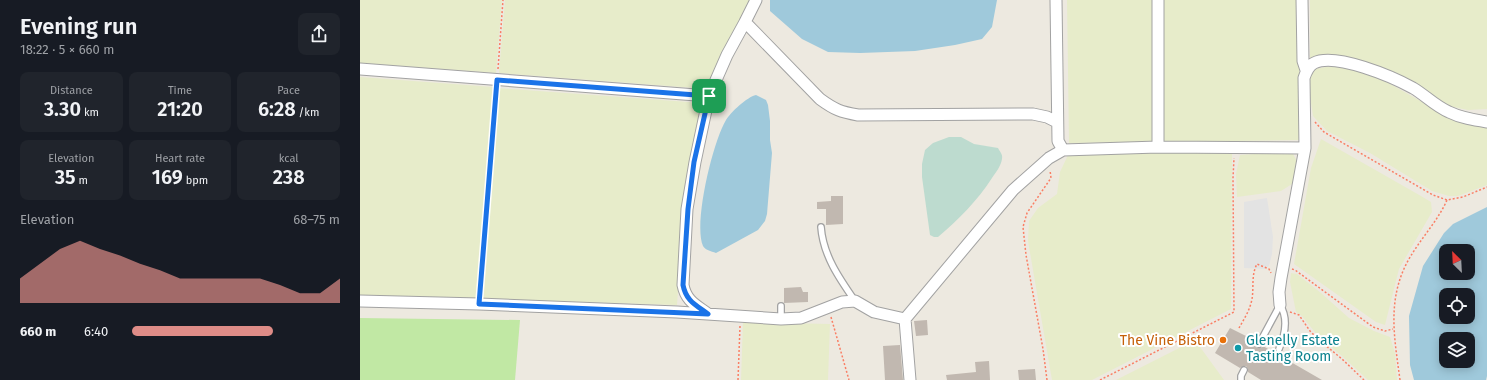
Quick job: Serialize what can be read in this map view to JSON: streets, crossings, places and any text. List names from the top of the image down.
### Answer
{
  "places": ["The Vine Bistro", "Glenelly Estate Tasting Room"],
  "north": "top left",
  "page": {
    "heading": ["Evening run", "18:22 · 5 × 660 m"],
    "stats": [
      ["Distance", "3.30 km"],
      ["Time", "21:20"],
      ["Pace", "6:28 /km"],
      ["Elevation", "35 m"],
      ["Heart rate", "169 bpm"],
      ["kcal", "238"]
    ],
    "chart": ["Elevation", "68–75 m"],
    "list": [
      {
        "name": "660 m",
        "note": "6:40"
      }
    ]
  }
}
